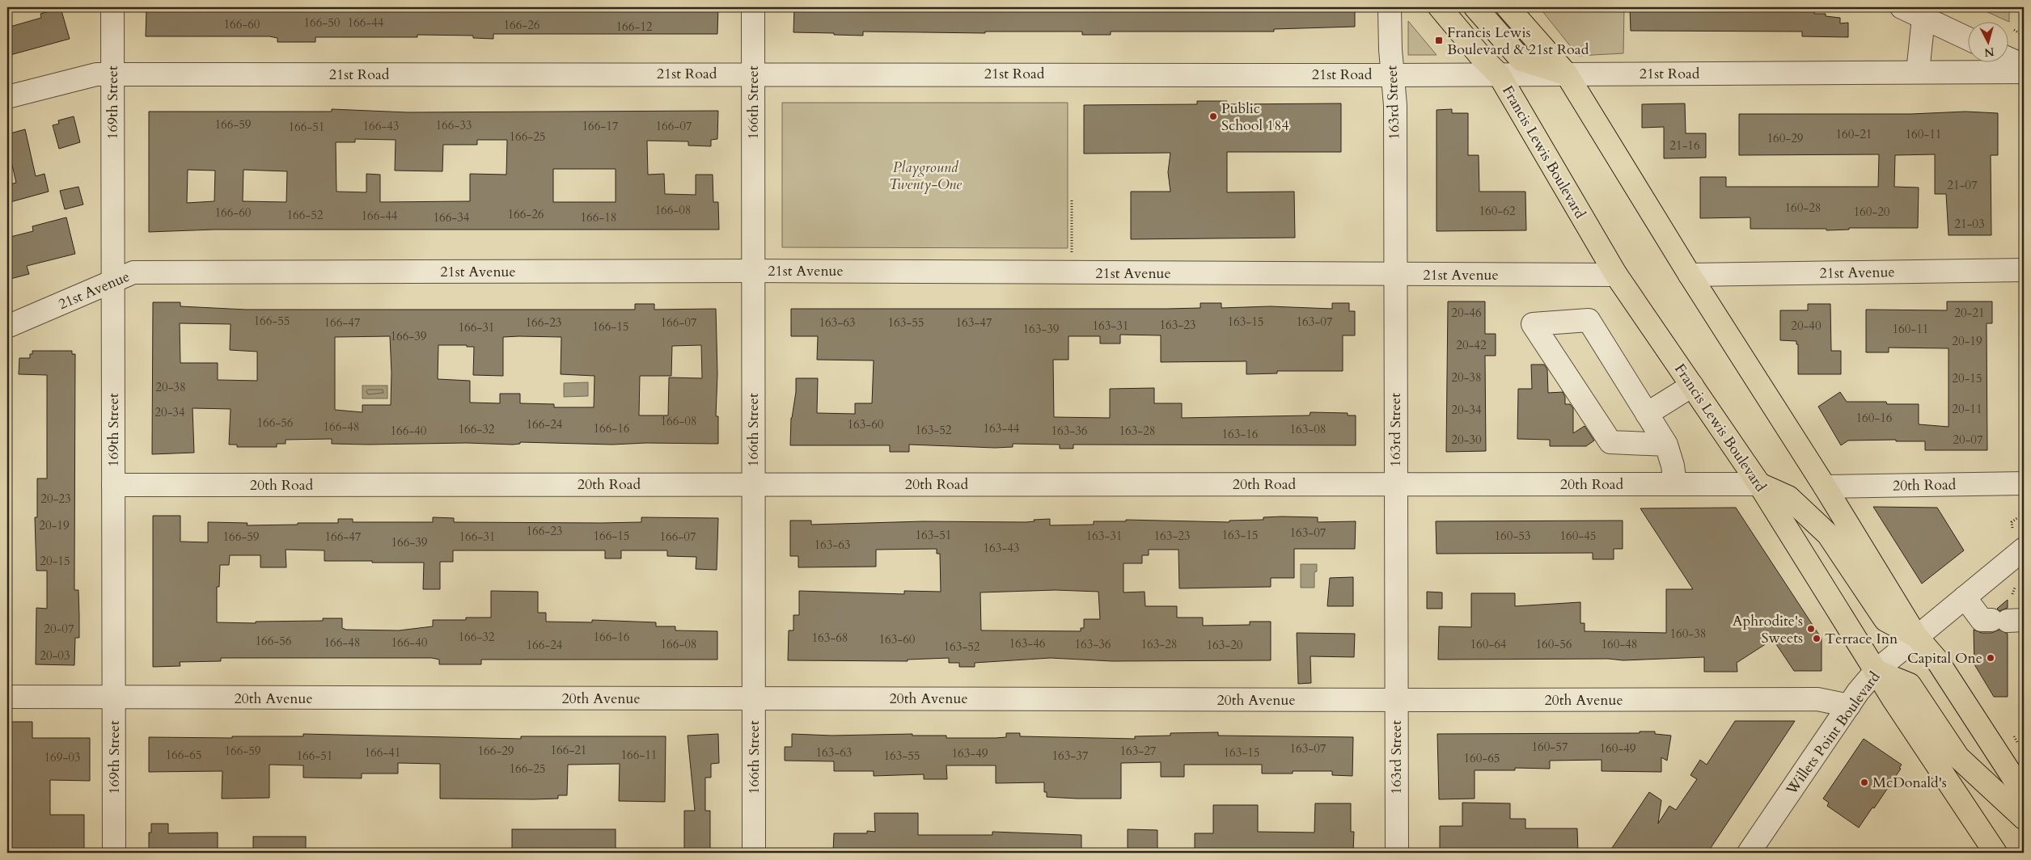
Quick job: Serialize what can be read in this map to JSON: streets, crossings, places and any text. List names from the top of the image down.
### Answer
{
  "streets": {
    "main road": ["Francis Lewis Boulevard"],
    "street": [
      "21st Road",
      "169th Street",
      "166th Street",
      "163rd Street",
      "21st Avenue",
      "20th Road",
      "20th Avenue",
      "Willets Point Boulevard"
    ]
  },
  "crossings": [
    ["21st Road", "169th Street"],
    ["21st Road", "166th Street"],
    ["21st Road", "163rd Street"],
    ["21st Road", "Francis Lewis Boulevard"],
    ["169th Street", "21st Avenue"],
    ["169th Street", "20th Road"],
    ["169th Street", "20th Avenue"],
    ["166th Street", "21st Avenue"],
    ["166th Street", "20th Road"],
    ["166th Street", "20th Avenue"],
    ["163rd Street", "21st Avenue"],
    ["163rd Street", "20th Road"],
    ["163rd Street", "20th Avenue"],
    ["Francis Lewis Boulevard", "21st Avenue"],
    ["Francis Lewis Boulevard", "20th Road"],
    ["Francis Lewis Boulevard", "Willets Point Boulevard"],
    ["20th Avenue", "Willets Point Boulevard"]
  ],
  "parks": ["Playground Twenty-One"],
  "places": {
    "transit": ["Francis Lewis Boulevard & 21st Road"],
    "other": [
      "Public School 184",
      "Aphrodite's Sweets",
      "Terrace Inn",
      "Capital One",
      "McDonald's"
    ]
  },
  "house_numbers": [
    "166-50",
    "166-44",
    "166-60",
    "166-26",
    "166-12",
    "166-59",
    "166-33",
    "166-43",
    "166-17",
    "166-07",
    "166-51",
    "160-21",
    "160-11",
    "166-25",
    "160-29",
    "21-16",
    "21-07",
    "160-28",
    "166-08",
    "160-62",
    "160-20",
    "166-60",
    "166-26",
    "166-52",
    "166-44",
    "166-34",
    "166-18",
    "21-03",
    "20-46",
    "20-21",
    "166-55",
    "163-15",
    "163-07",
    "166-47",
    "166-23",
    "166-07",
    "163-63",
    "163-55",
    "163-47",
    "163-23",
    "163-31",
    "20-40",
    "166-15",
    "166-31",
    "163-39",
    "160-11",
    "166-39",
    "20-19",
    "20-42",
    "20-38",
    "20-15",
    "20-38",
    "20-11",
    "20-34",
    "20-34",
    "160-16",
    "166-08",
    "166-56",
    "166-24",
    "163-60",
    "166-48",
    "166-16",
    "163-44",
    "166-32",
    "163-08",
    "163-52",
    "166-40",
    "163-36",
    "163-28",
    "163-16",
    "20-30",
    "20-07",
    "20-23",
    "20-19",
    "166-23",
    "163-07",
    "163-51",
    "163-15",
    "166-15",
    "163-31",
    "163-23",
    "160-53",
    "160-45",
    "166-59",
    "166-47",
    "166-31",
    "166-07",
    "166-39",
    "163-63",
    "163-43",
    "20-15",
    "20-07",
    "160-38",
    "166-32",
    "166-16",
    "163-68",
    "163-60",
    "166-56",
    "166-48",
    "166-40",
    "163-46",
    "166-08",
    "163-36",
    "163-28",
    "160-64",
    "160-56",
    "160-48",
    "166-24",
    "163-20",
    "163-52",
    "20-03",
    "160-57",
    "163-07",
    "160-49",
    "166-21",
    "166-59",
    "166-29",
    "163-27",
    "166-41",
    "163-63",
    "163-15",
    "163-49",
    "166-65",
    "166-11",
    "166-51",
    "163-55",
    "163-37",
    "169-03",
    "160-65",
    "166-25"
  ],
  "north": "bottom"
}
